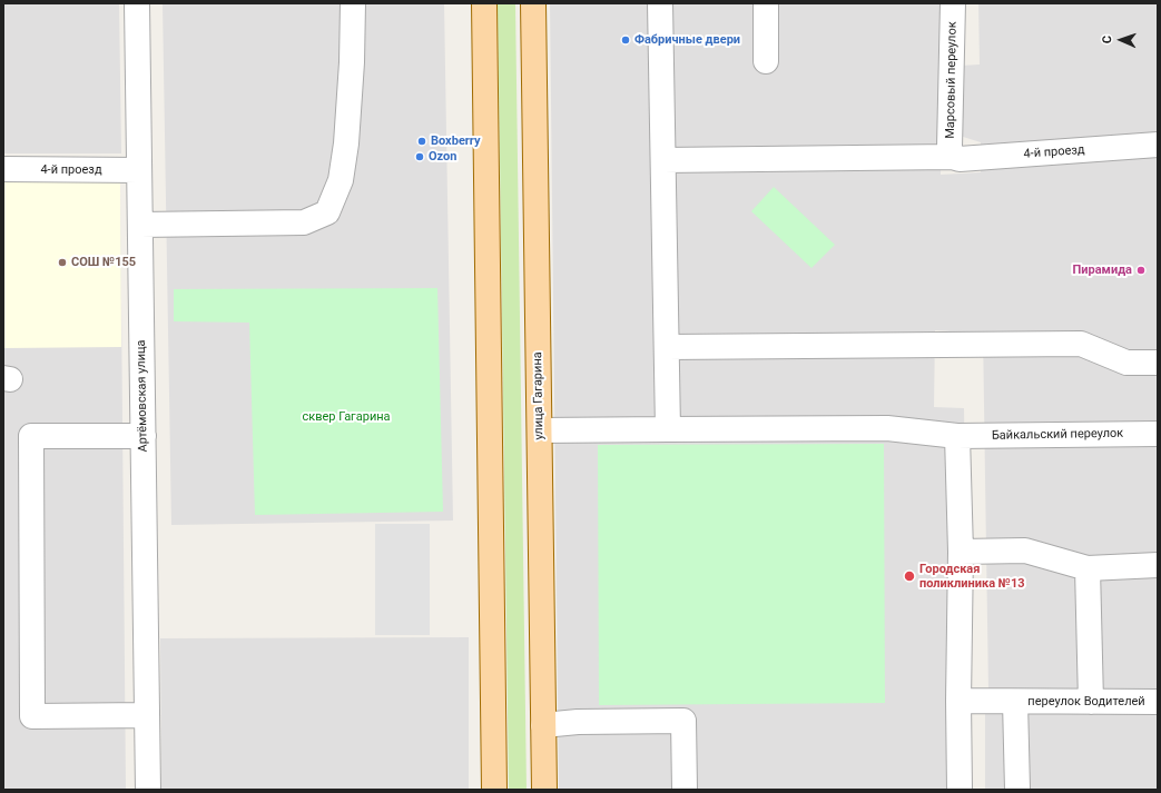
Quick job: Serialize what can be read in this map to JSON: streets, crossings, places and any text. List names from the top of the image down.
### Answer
{
  "streets": {
    "main road": ["улица Гагарина"],
    "street": [
      "Марсовый переулок",
      "4-й проезд",
      "Артёмовская улица",
      "Байкальский переулок",
      "переулок Водителей"
    ]
  },
  "crossings": [
    ["Марсовый переулок", "4-й проезд"],
    ["4-й проезд", "Артёмовская улица"],
    ["улица Гагарина", "Байкальский переулок"]
  ],
  "parks": ["сквер Гагарина"],
  "places": [
    "Фабричные двери",
    "Boxberry",
    "Ozon",
    "СОШ №155",
    "Пирамида",
    "Городская поликлиника №13"
  ],
  "north": "left"
}
